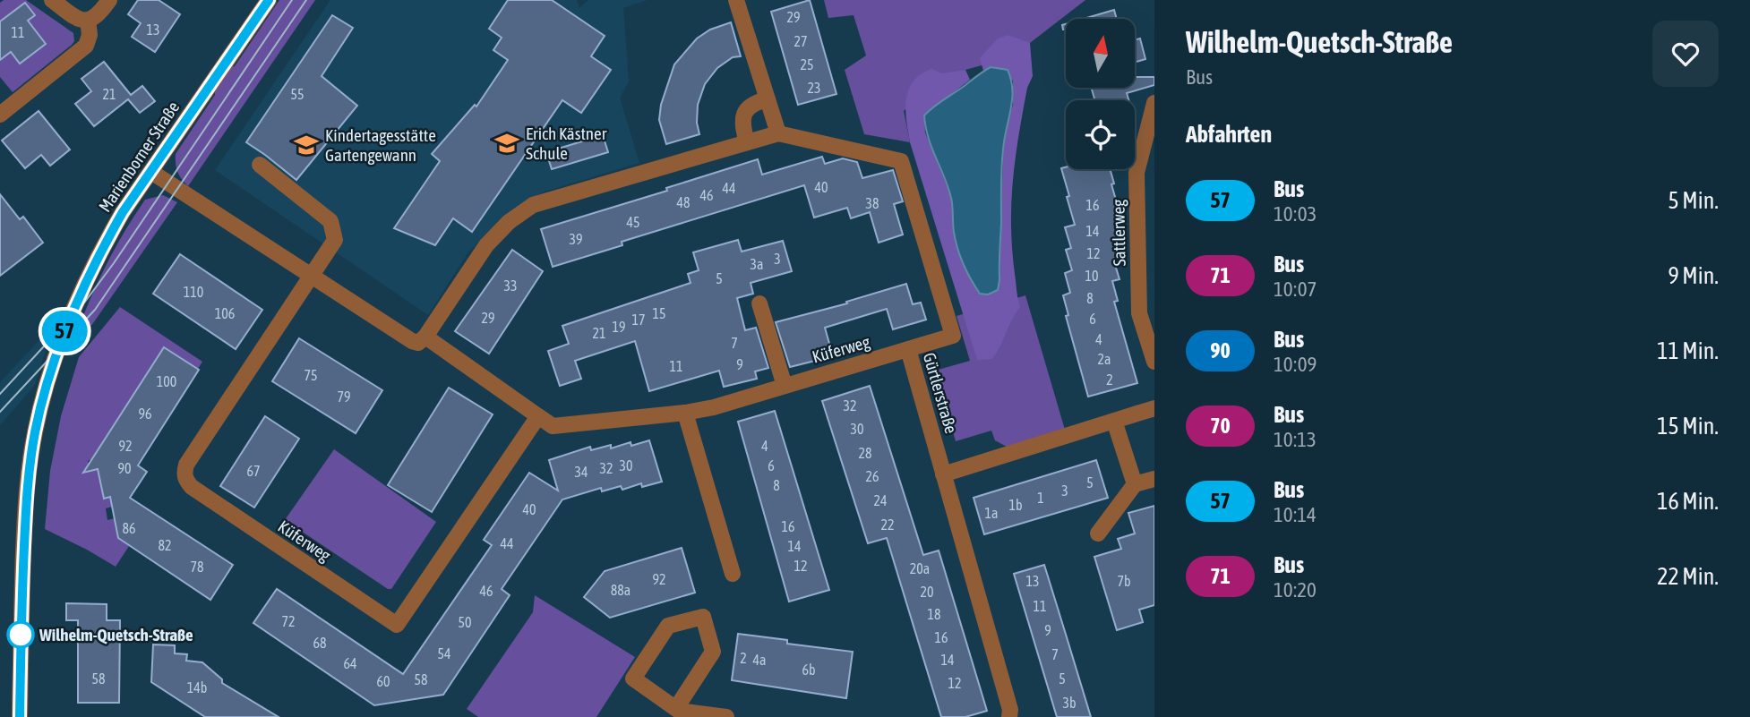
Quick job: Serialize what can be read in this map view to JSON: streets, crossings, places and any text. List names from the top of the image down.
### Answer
{
  "streets": {
    "street": [
      "Marienborner Straße",
      "Sattlerweg",
      "Küferweg",
      "Gürtlerstraße"
    ]
  },
  "crossings": [
    ["Marienborner Straße", "Küferweg"],
    ["Küferweg", "Gürtlerstraße"]
  ],
  "places": {
    "school or university": ["Erich Kästner Schule", "Kindertagesstätte Gartengewann"],
    "other": ["Wilhelm-Quetsch-Straße"]
  },
  "lines": ["bus line 57"],
  "house_numbers": [
    "29",
    "13",
    "11",
    "27",
    "25",
    "23",
    "21",
    "55",
    "40",
    "44",
    "46",
    "48",
    "38",
    "16",
    "45",
    "14",
    "39",
    "12",
    "3",
    "3a",
    "10",
    "5",
    "33",
    "110",
    "8",
    "106",
    "15",
    "29",
    "6",
    "17",
    "19",
    "21",
    "4",
    "7",
    "2a",
    "9",
    "11",
    "75",
    "2",
    "100",
    "79",
    "32",
    "96",
    "30",
    "92",
    "4",
    "28",
    "30",
    "6",
    "90",
    "32",
    "67",
    "34",
    "26",
    "5",
    "8",
    "3",
    "1",
    "24",
    "1b",
    "40",
    "1a",
    "22",
    "16",
    "86",
    "44",
    "82",
    "14",
    "12",
    "78",
    "20a",
    "92",
    "13",
    "7b",
    "88a",
    "46",
    "20",
    "11",
    "18",
    "72",
    "50",
    "9",
    "16",
    "68",
    "54",
    "7",
    "2",
    "4a",
    "14",
    "64",
    "6b",
    "58",
    "5",
    "58",
    "60",
    "12",
    "14b",
    "3b"
  ],
  "north": "top",
  "page": {
    "on_map": "57",
    "heading": [
      ["Wilhelm-Quetsch-Straße", "Bus"],
      "Abfahrten"
    ],
    "list": [
      {
        "mark": "57",
        "name": "Bus",
        "note": "10:03",
        "value": "5 Min."
      },
      {
        "mark": "71",
        "name": "Bus",
        "note": "10:07",
        "value": "9 Min."
      },
      {
        "mark": "90",
        "name": "Bus",
        "note": "10:09",
        "value": "11 Min."
      },
      {
        "mark": "70",
        "name": "Bus",
        "note": "10:13",
        "value": "15 Min."
      },
      {
        "mark": "57",
        "name": "Bus",
        "note": "10:14",
        "value": "16 Min."
      },
      {
        "mark": "71",
        "name": "Bus",
        "note": "10:20",
        "value": "22 Min."
      }
    ]
  }
}
